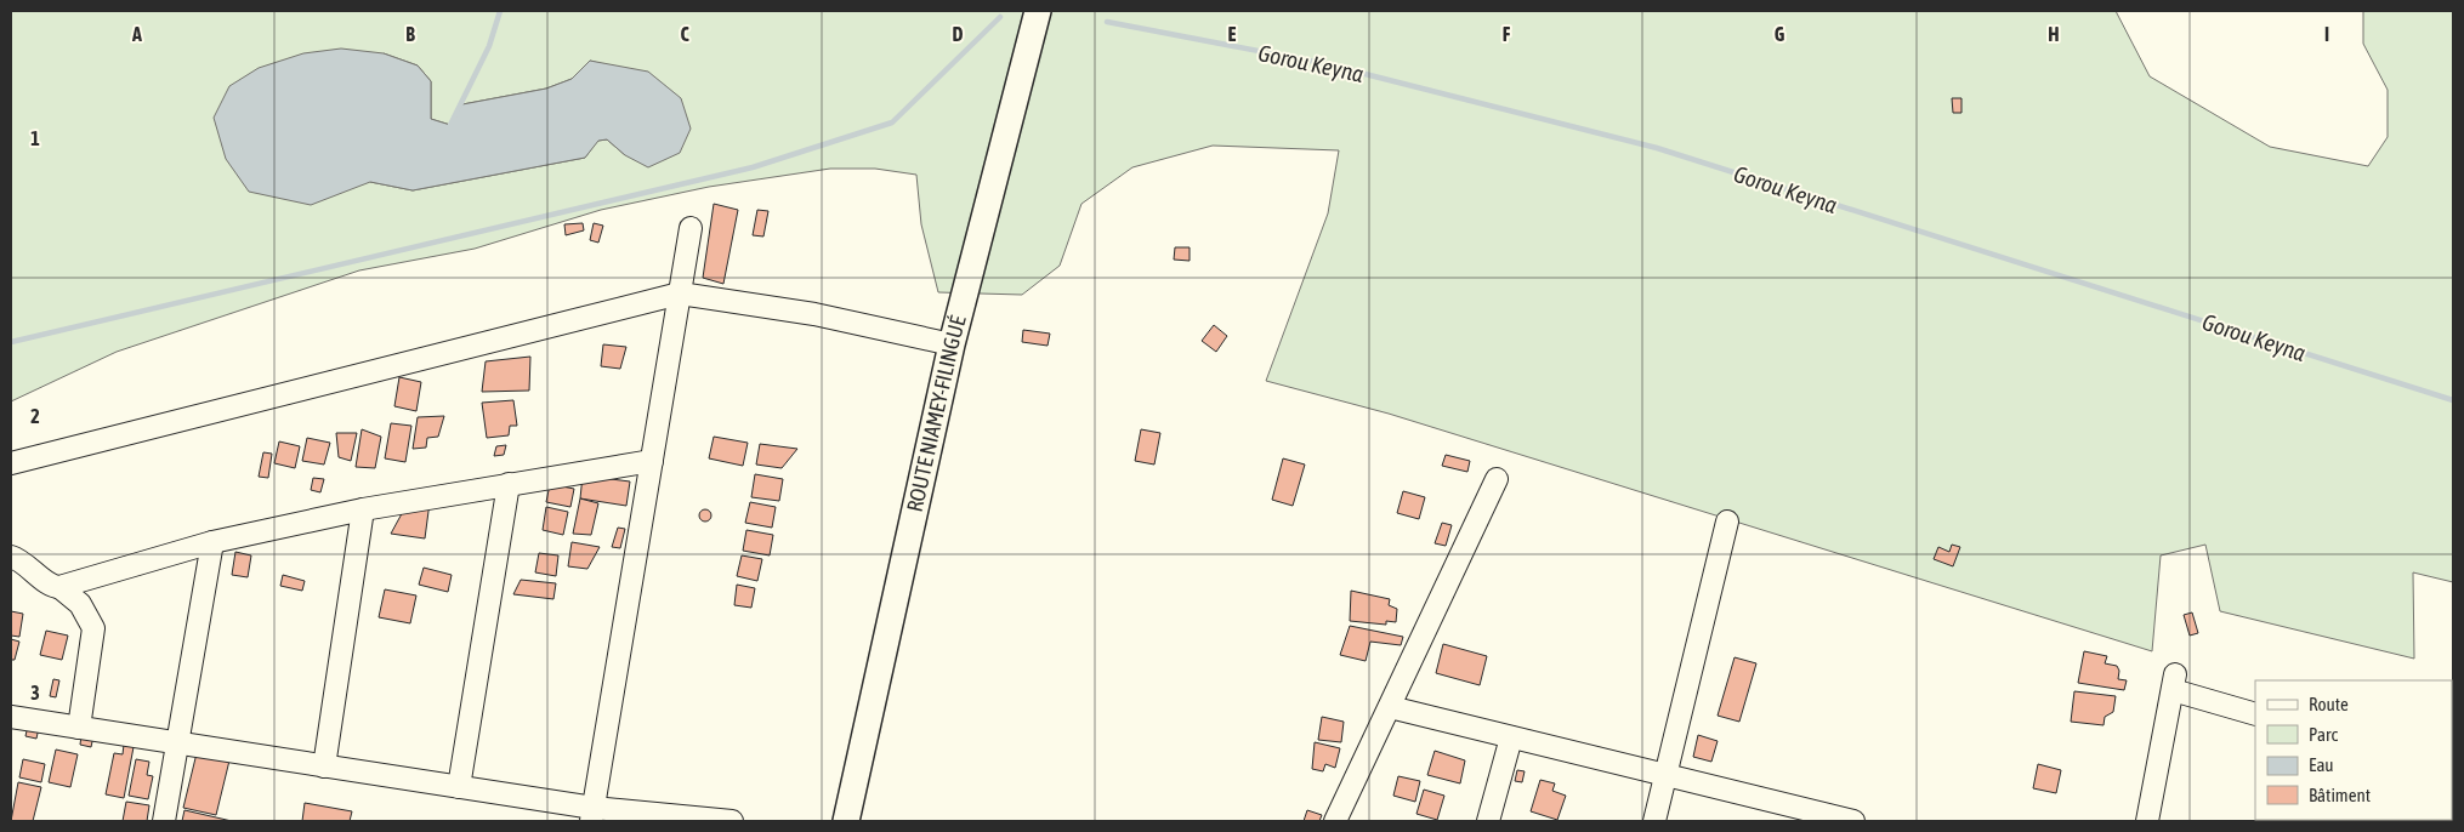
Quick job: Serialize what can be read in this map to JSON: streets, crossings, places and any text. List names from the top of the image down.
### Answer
{
  "streets": {
    "main road": ["ROUTE NIAMEY-FILINGUÉ"]
  },
  "water": ["Gorou Keyna"],
  "legend": [
    "Route",
    "Parc",
    "Eau",
    "Bâtiment"
  ],
  "grid": {
    "columns": [
      "A",
      "B",
      "C",
      "D",
      "E",
      "F",
      "G",
      "H",
      "I"
    ],
    "rows": ["1", "2", "3"]
  }
}
